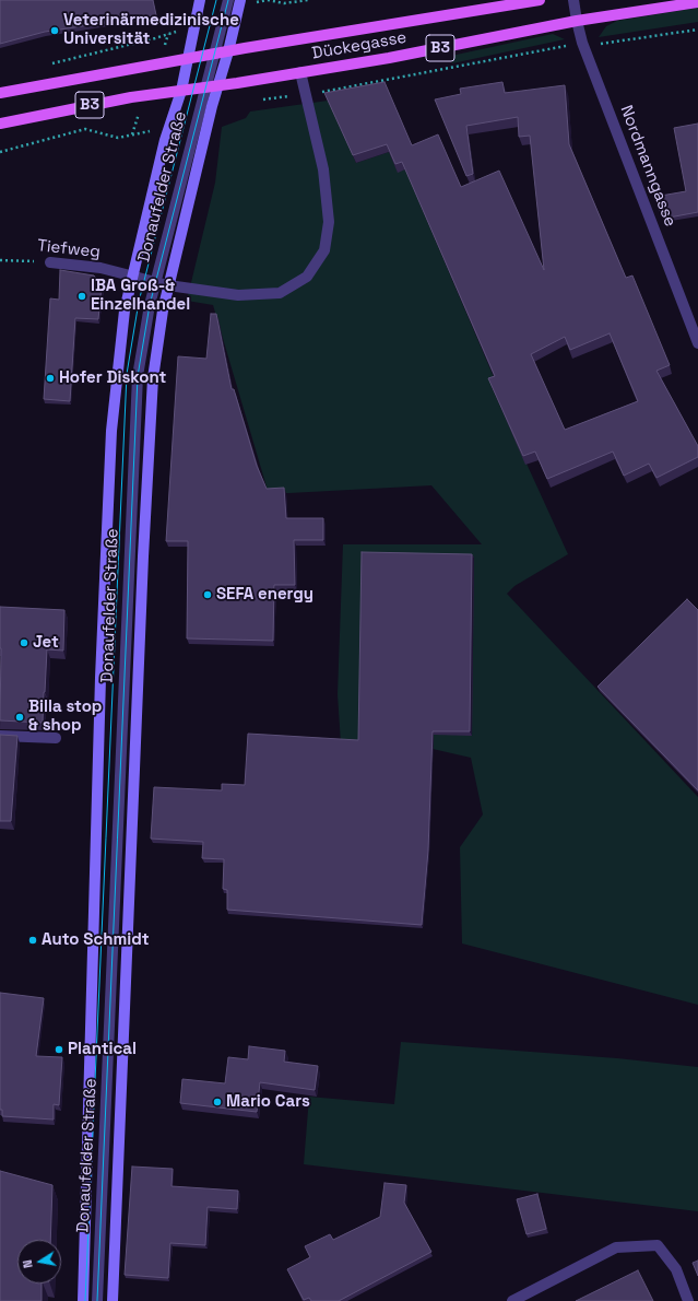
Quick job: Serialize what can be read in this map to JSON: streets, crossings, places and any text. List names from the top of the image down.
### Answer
{
  "streets": {
    "main road": ["Dückegasse", "B3", "Donaufelder Straße"],
    "street": ["Nordmanngasse", "Tiefweg"]
  },
  "crossings": [
    ["Dückegasse", "B3"],
    ["Dückegasse", "Nordmanngasse"],
    ["Dückegasse", "Donaufelder Straße"],
    ["Dückegasse", "Tiefweg"],
    ["B3", "Donaufelder Straße"],
    ["Donaufelder Straße", "Tiefweg"]
  ],
  "places": [
    "Veterinärmedizinische Universität",
    "IBA Groß-& Einzelhandel",
    "Hofer Diskont",
    "SEFA energy",
    "Jet",
    "Billa stop & shop",
    "Auto Schmidt",
    "Plantical",
    "Mario Cars"
  ],
  "north": "left"
}
